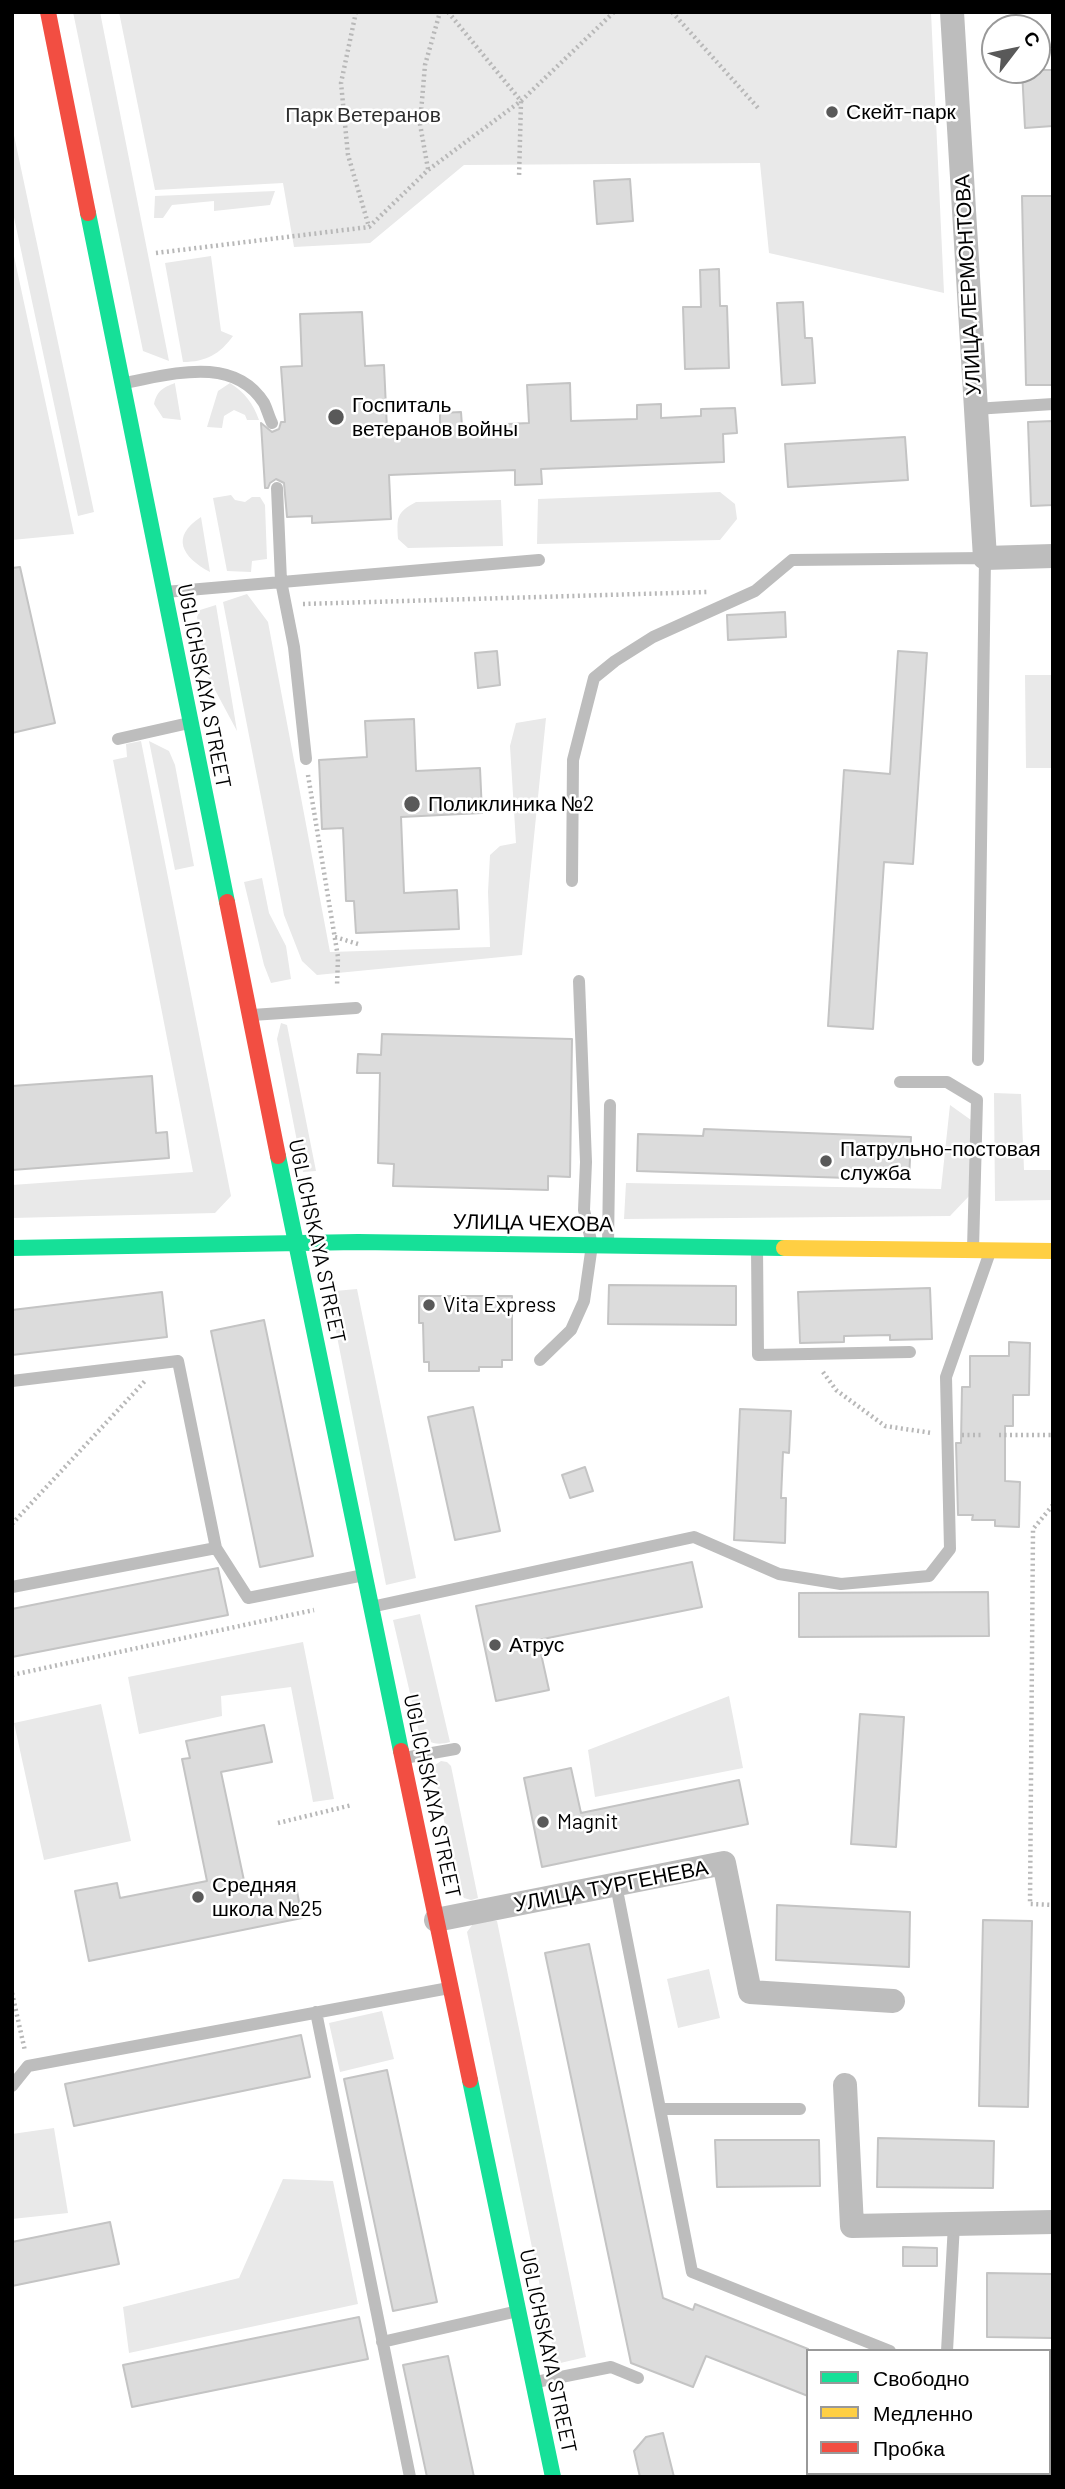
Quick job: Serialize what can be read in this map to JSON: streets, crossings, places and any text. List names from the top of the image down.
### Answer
{
  "streets": {
    "main road": ["UGLICHSKAYA STREET", "УЛИЦА ЧЕХОВА"],
    "street": ["УЛИЦА ЛЕРМОНТОВА", "УЛИЦА ТУРГЕНЕВА"]
  },
  "crossings": [
    ["UGLICHSKAYA STREET", "УЛИЦА ЧЕХОВА"],
    ["UGLICHSKAYA STREET", "УЛИЦА ТУРГЕНЕВА"]
  ],
  "parks": ["Парк Ветеранов"],
  "places": [
    "Скейт-парк",
    "Госпиталь ветеранов войны",
    "Поликлиника №2",
    "Патрульно-постовая служба",
    "Vita Express",
    "Атрус",
    "Magnit",
    "Средняя школа №25"
  ],
  "legend": ["Свободно", "Медленно", "Пробка"],
  "north": "top right"
}
